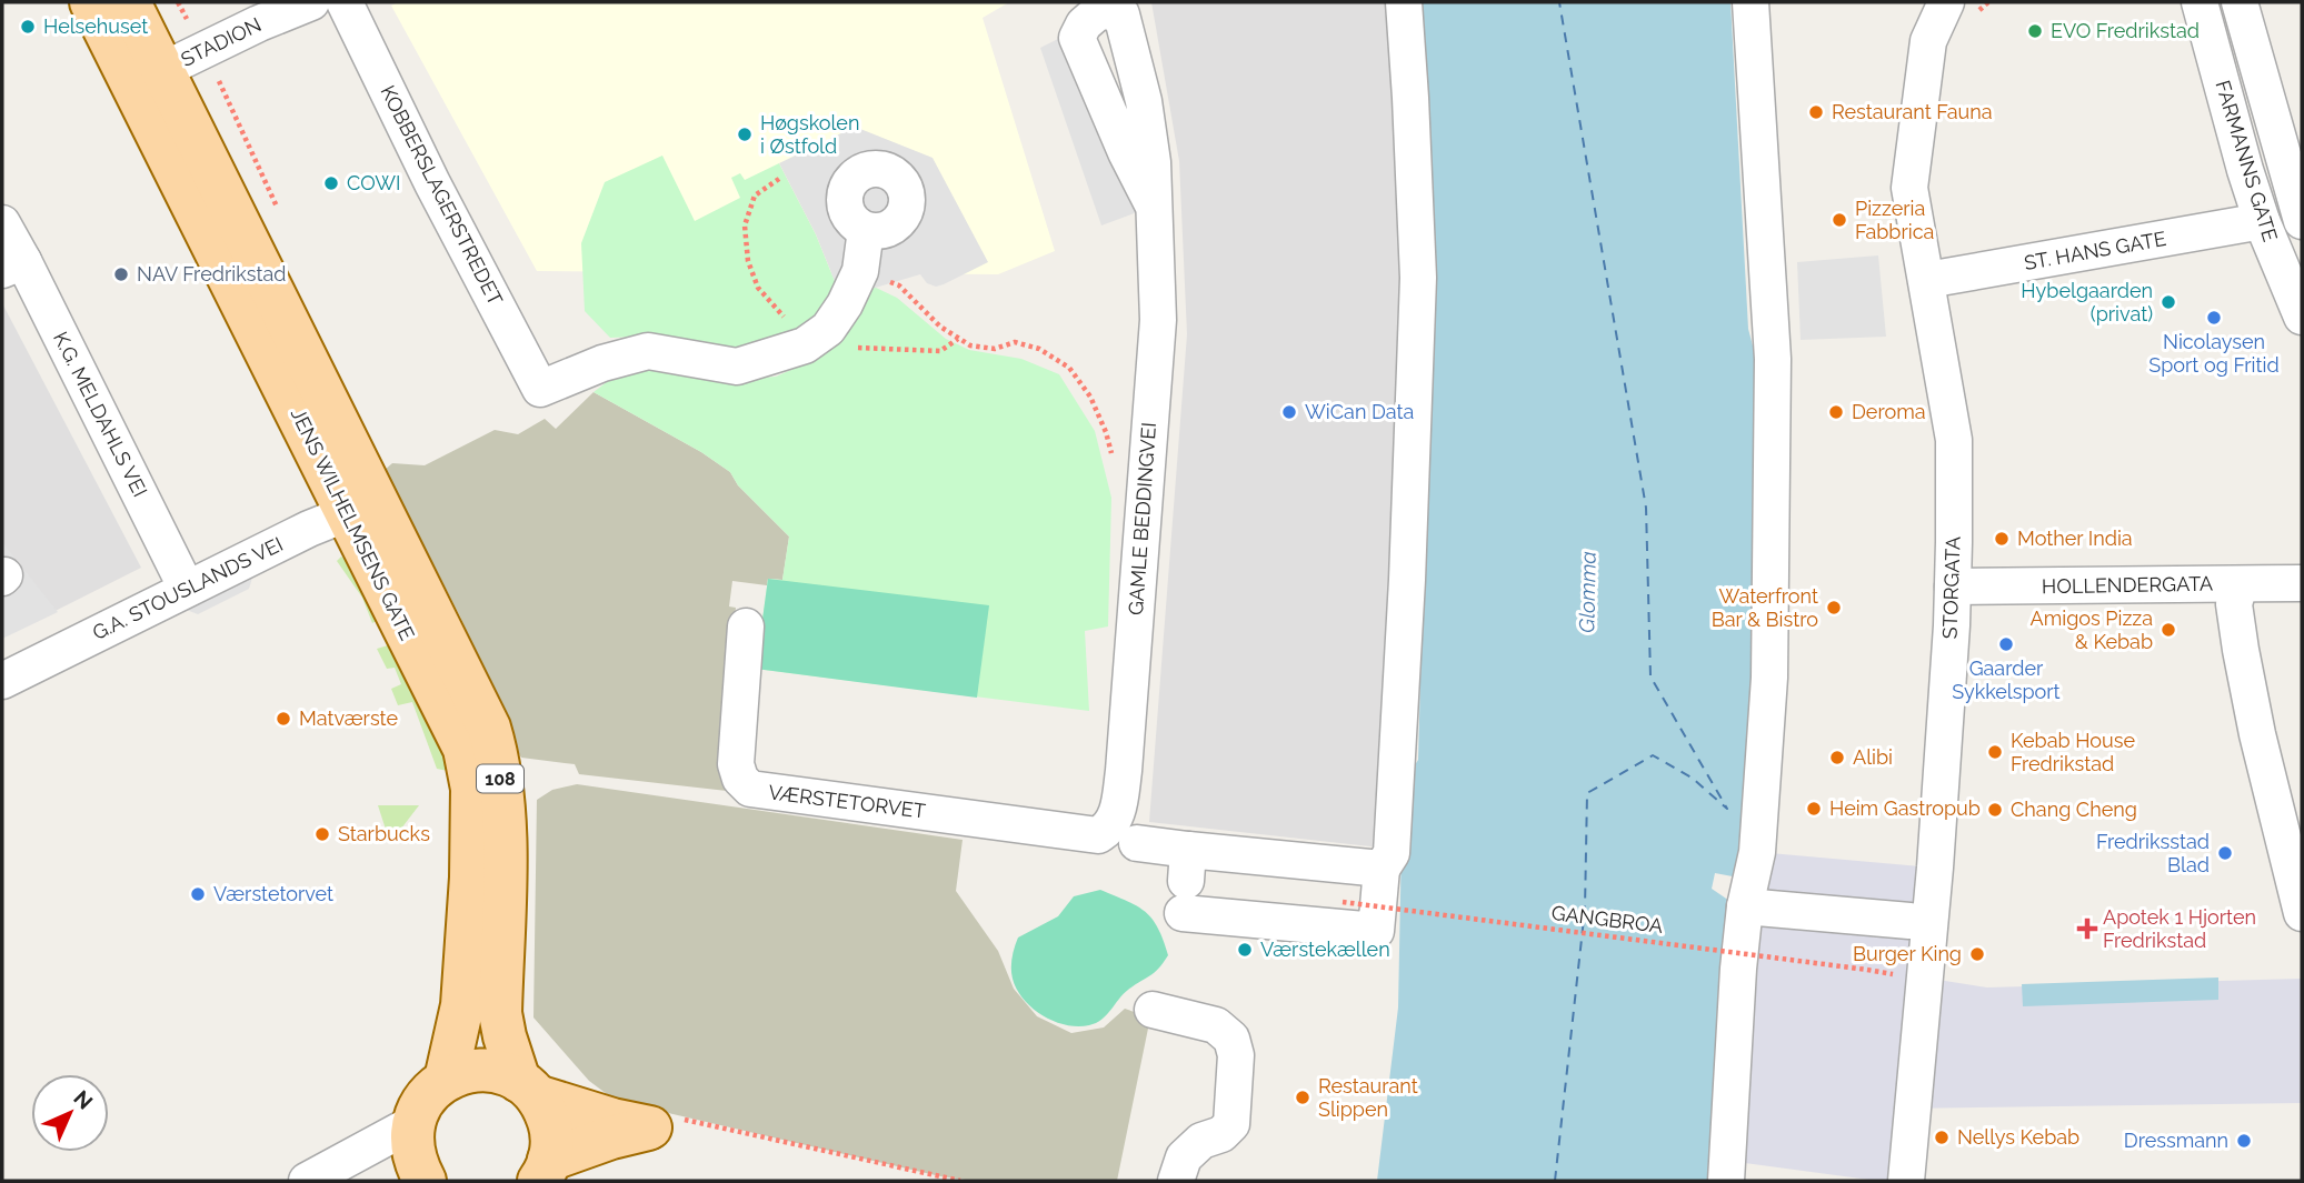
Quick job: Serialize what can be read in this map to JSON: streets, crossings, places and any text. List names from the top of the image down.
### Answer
{
  "streets": {
    "main road": ["JENS WILHELMSENS GATE", "108"],
    "street": [
      "STADION",
      "FARMANNS GATE",
      "KOBBERSLAGERSTREDET",
      "ST. HANS GATE",
      "K.G. MELDAHLS VEI",
      "GAMLE BEDDINGVEI",
      "HOLLENDERGATA",
      "STORGATA",
      "G.A. STOUSLANDS VEI",
      "VÆRSTETORVET"
    ],
    "path": ["GANGBROA"]
  },
  "crossings": [
    ["STADION", "JENS WILHELMSENS GATE"],
    ["FARMANNS GATE", "ST. HANS GATE"],
    ["ST. HANS GATE", "STORGATA"],
    ["K.G. MELDAHLS VEI", "G.A. STOUSLANDS VEI"],
    ["GAMLE BEDDINGVEI", "VÆRSTETORVET"],
    ["JENS WILHELMSENS GATE", "G.A. STOUSLANDS VEI"],
    ["HOLLENDERGATA", "STORGATA"]
  ],
  "water": ["Glomma"],
  "places": {
    "other": [
      "Helsehuset",
      "EVO Fredrikstad",
      "Restaurant Fauna",
      "Høgskolen i Østfold",
      "COWI",
      "Pizzeria Fabbrica",
      "NAV Fredrikstad",
      "Hybelgaarden (privat)",
      "Nicolaysen Sport og Fritid",
      "WiCan Data",
      "Deroma",
      "Mother India",
      "Waterfront Bar & Bistro",
      "Amigos Pizza & Kebab",
      "Gaarder Sykkelsport",
      "Matværste",
      "Kebab House Fredrikstad",
      "Alibi",
      "Heim Gastropub",
      "Chang Cheng",
      "Starbucks",
      "Fredriksstad Blad",
      "Værstetorvet",
      "Værstekællen",
      "Burger King",
      "Restaurant Slippen",
      "Nellys Kebab",
      "Dressmann"
    ],
    "health": ["Apotek 1 Hjorten Fredrikstad"]
  },
  "north": "top right"
}
